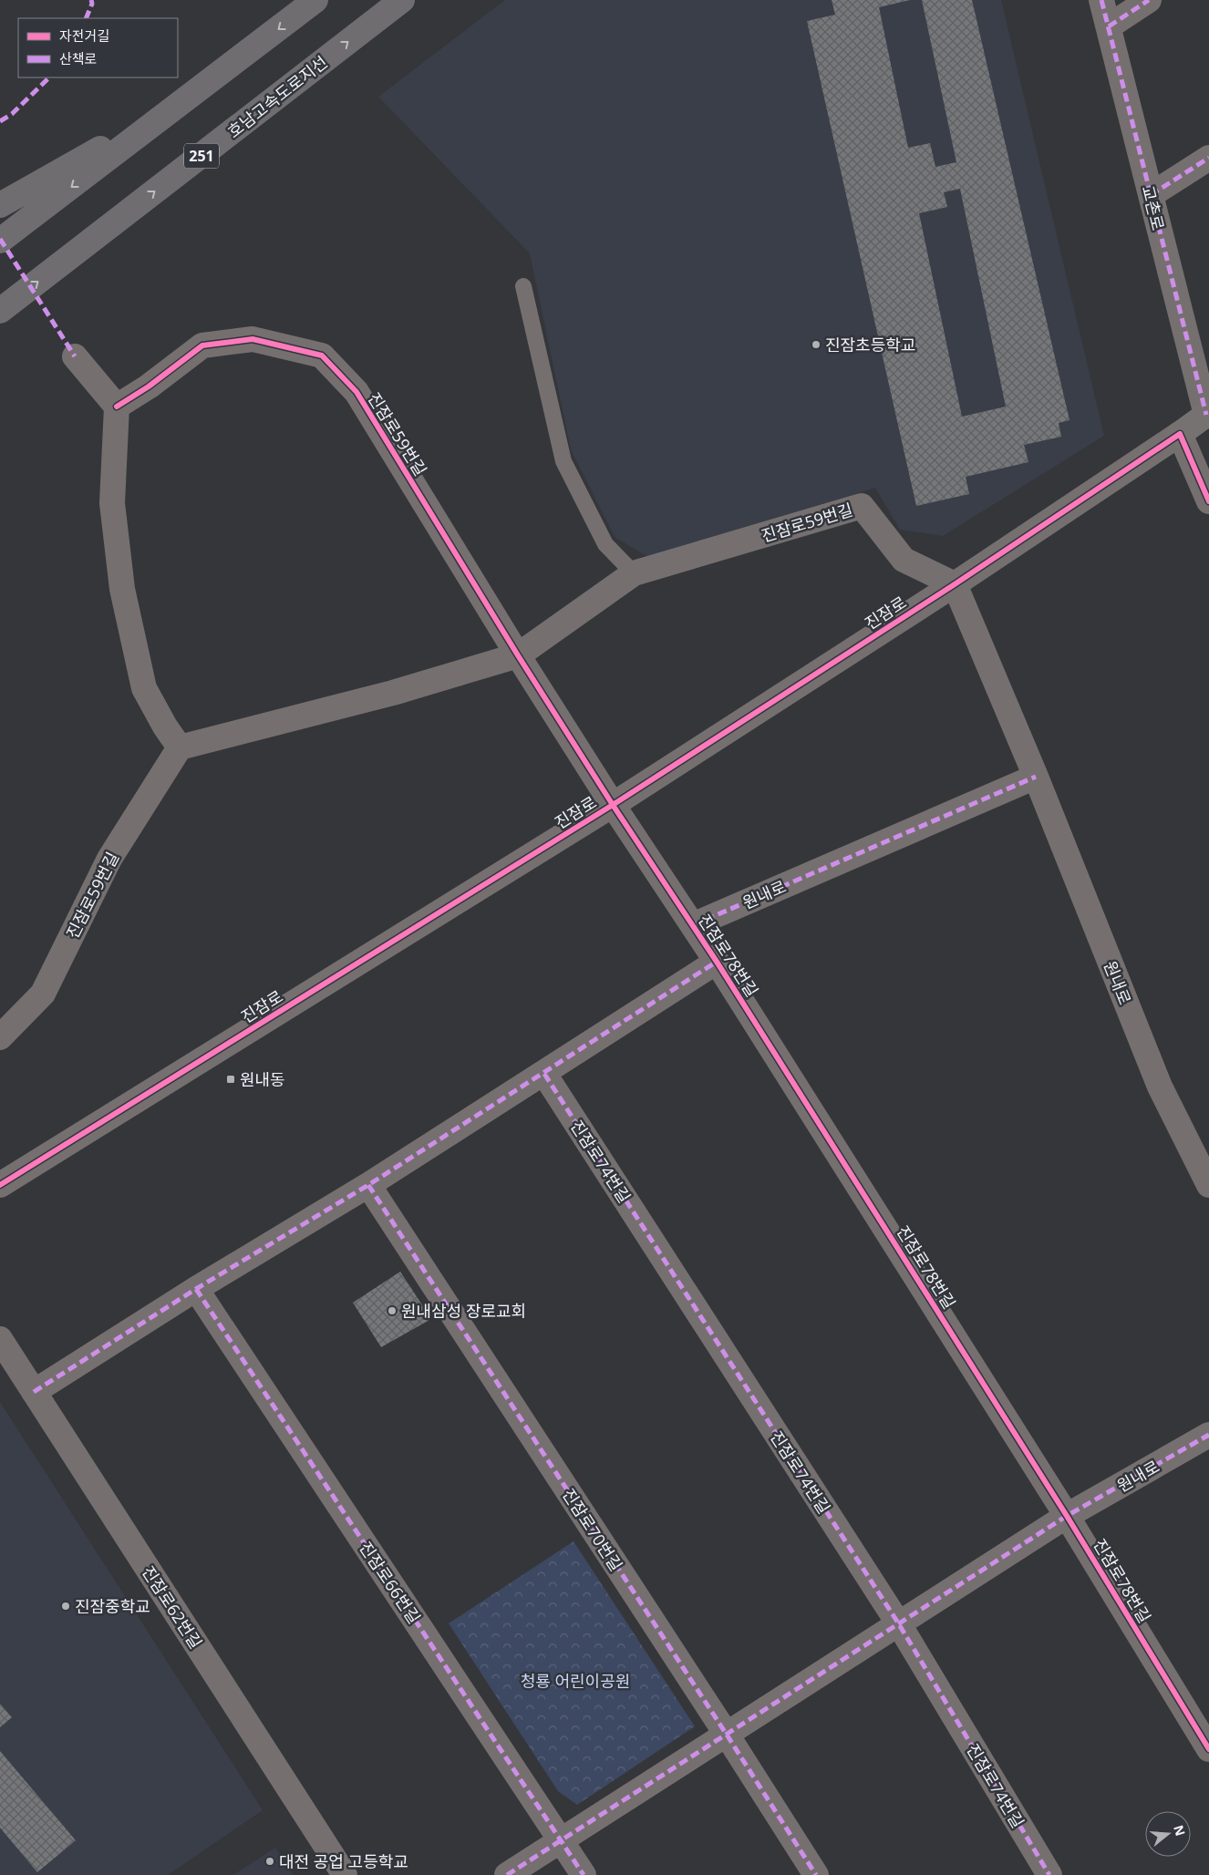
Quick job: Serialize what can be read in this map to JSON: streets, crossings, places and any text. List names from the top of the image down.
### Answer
{
  "streets": {
    "highway": ["호남고속도로지선", "251"],
    "main road": ["진잠로"],
    "street": [
      "교촌로",
      "진잠로59번길",
      "원내로",
      "진잠로78번길",
      "진잠로74번길",
      "진잠로70번길",
      "진잠로66번길",
      "진잠로62번길"
    ]
  },
  "crossings": [
    ["교촌로", "진잠로"],
    ["진잠로59번길", "진잠로"],
    ["진잠로59번길", "원내로"],
    ["진잠로59번길", "진잠로78번길"],
    ["진잠로", "원내로"],
    ["진잠로", "진잠로78번길"],
    ["원내로", "진잠로78번길"],
    ["원내로", "진잠로74번길"],
    ["원내로", "진잠로70번길"],
    ["원내로", "진잠로66번길"]
  ],
  "parks": ["청룡 어린이공원"],
  "places": {
    "other": [
      "진잠초등학교",
      "원내삼성 장로교회",
      "진잠중학교",
      "대전 공업 고등학교"
    ],
    "transit": ["원내동"]
  },
  "legend": ["자전거길", "산책로"],
  "north": "right"
}
